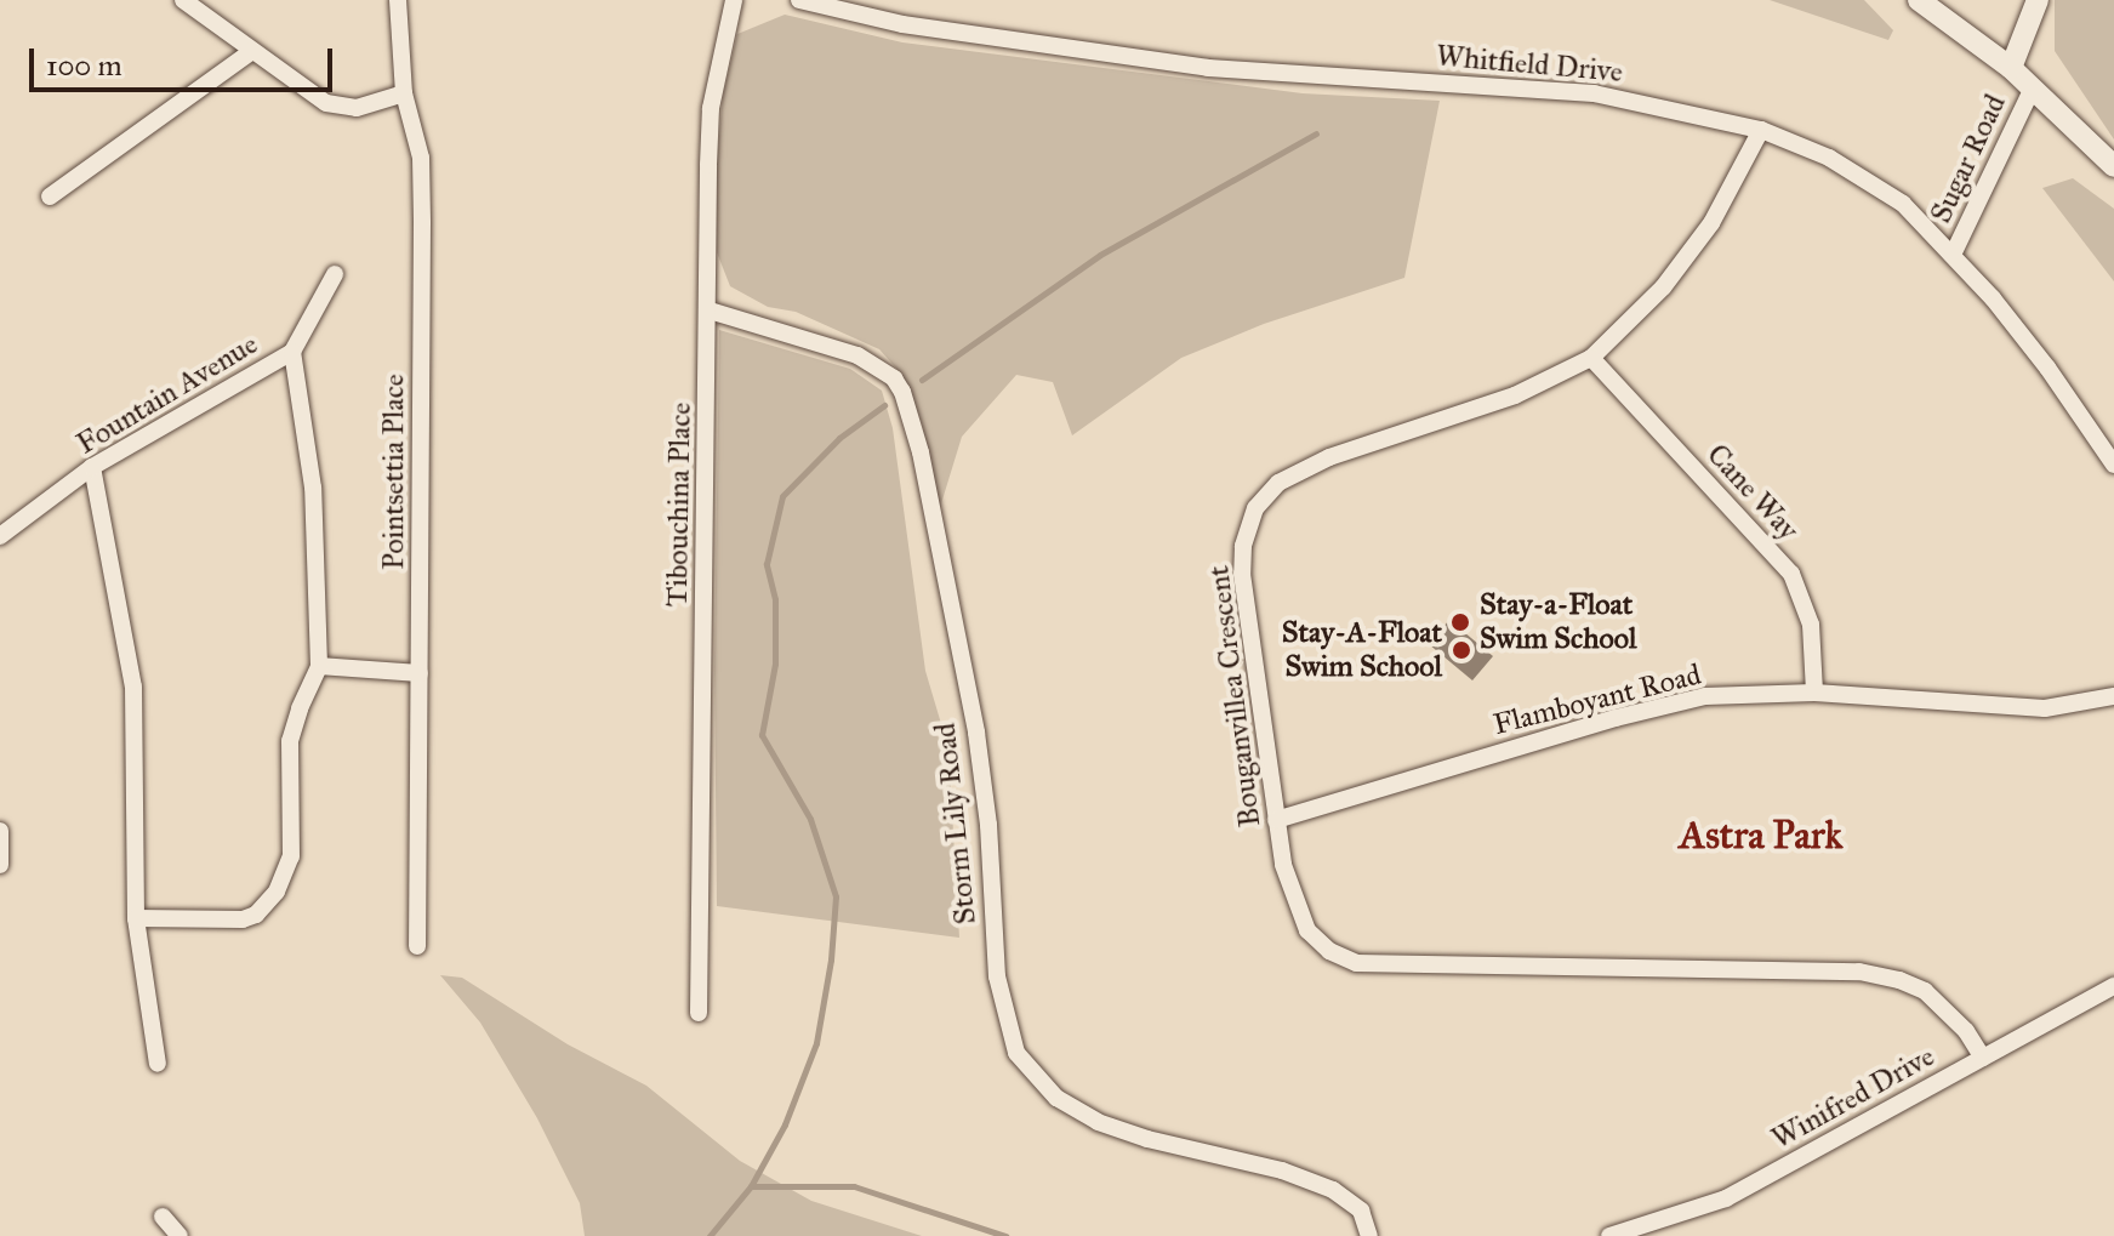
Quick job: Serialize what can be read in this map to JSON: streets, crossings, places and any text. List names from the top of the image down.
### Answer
{
  "streets": {
    "street": [
      "Whitfield Drive",
      "Sugar Road",
      "Fountain Avenue",
      "Pointsettia Place",
      "Cane Way",
      "Tibouchina Place",
      "Bouganvillea Crescent",
      "Flamboyant Road",
      "Storm Lily Road",
      "Winifred Drive"
    ]
  },
  "crossings": [
    ["Whitfield Drive", "Sugar Road"],
    ["Whitfield Drive", "Bouganvillea Crescent"],
    ["Cane Way", "Bouganvillea Crescent"],
    ["Cane Way", "Flamboyant Road"],
    ["Tibouchina Place", "Storm Lily Road"],
    ["Bouganvillea Crescent", "Flamboyant Road"],
    ["Bouganvillea Crescent", "Winifred Drive"]
  ],
  "districts": ["Astra Park"],
  "places": ["Stay-a-Float Swim School", "Stay-A-Float Swim School"],
  "scale_bar": "100 m"
}
